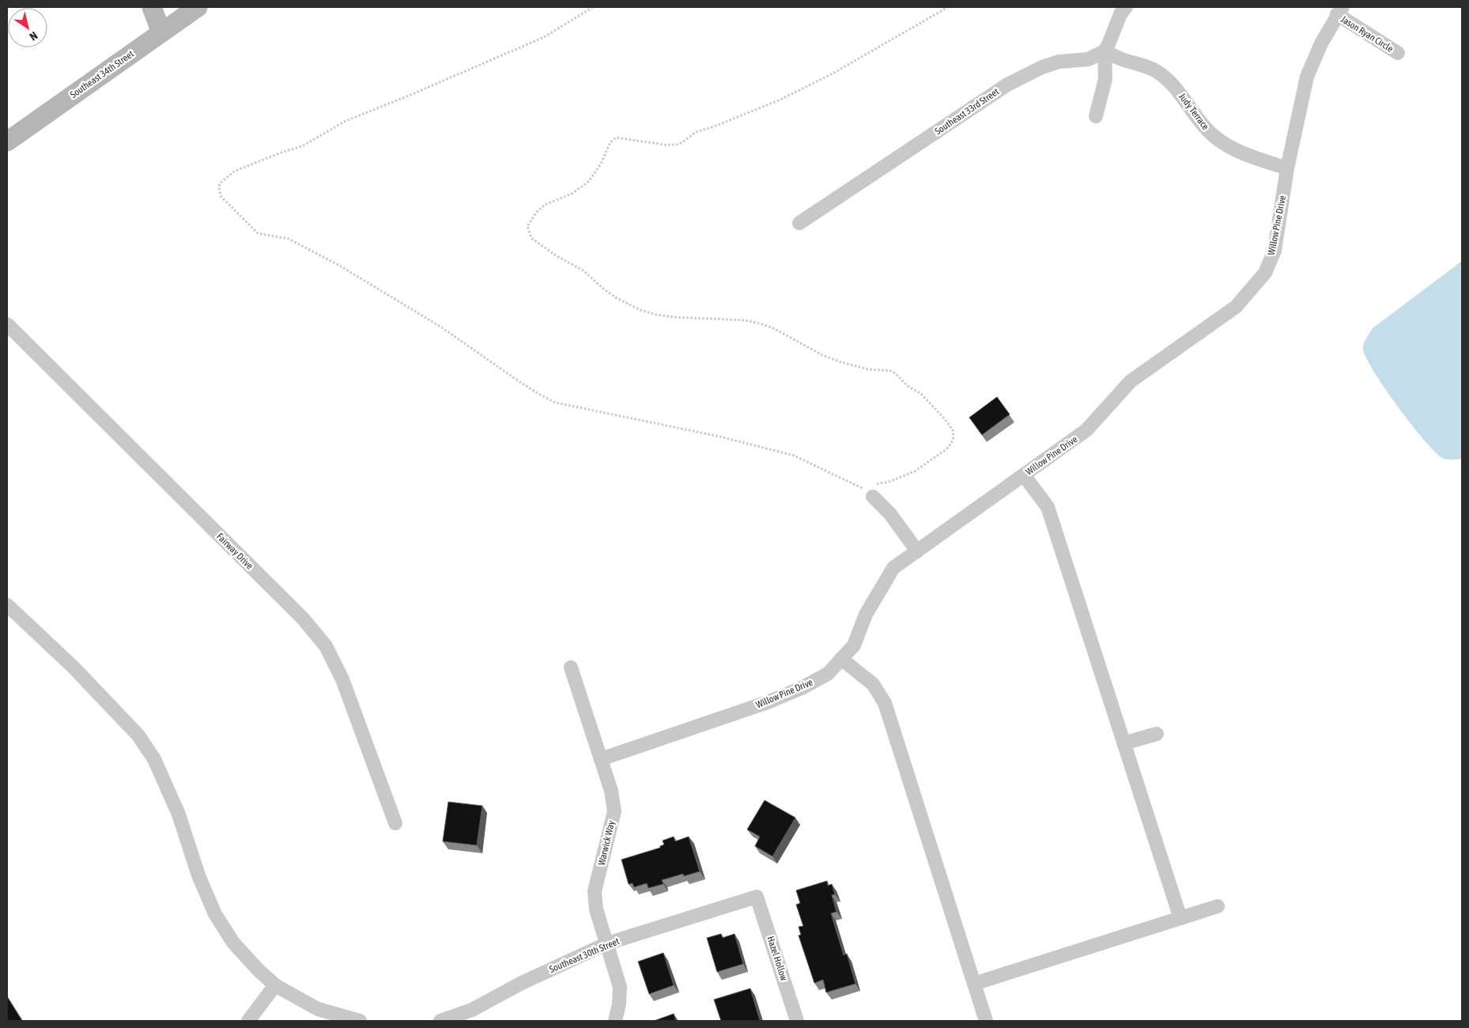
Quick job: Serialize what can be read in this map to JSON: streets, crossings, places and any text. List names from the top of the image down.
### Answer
{
  "streets": {
    "street": [
      "Jason Ryan Circle",
      "Southeast 34th Street",
      "Southeast 33rd Street",
      "Judy Terrace",
      "Willow Pine Drive",
      "Fairway Drive",
      "Warwick Way",
      "Southeast 30th Street",
      "Hazel Hollow"
    ]
  },
  "crossings": [
    ["Jason Ryan Circle", "Willow Pine Drive"],
    ["Southeast 33rd Street", "Judy Terrace"],
    ["Judy Terrace", "Willow Pine Drive"],
    ["Willow Pine Drive", "Warwick Way"],
    ["Warwick Way", "Southeast 30th Street"],
    ["Southeast 30th Street", "Hazel Hollow"]
  ],
  "north": "bottom right"
}
